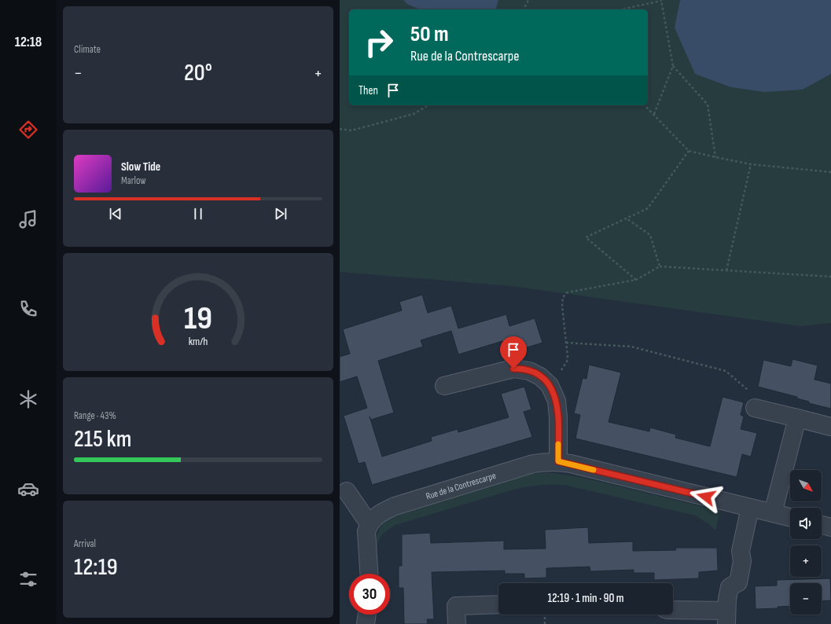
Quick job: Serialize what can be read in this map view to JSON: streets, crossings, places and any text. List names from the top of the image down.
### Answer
{
  "streets": {
    "street": ["Rue de la Contrescarpe"]
  },
  "north": "bottom right",
  "page": {
    "tabs": "12:18",
    "tile": [
      "Climate",
      ["Range · 43%", "215 km"],
      ["Arrival", "12:19"]
    ],
    "turn": ["50 m", "Rue de la Contrescarpe"],
    "heat": ["−", "20°", "+"],
    "then": "Then",
    "song": ["Slow Tide", "Marlow"],
    "map_buttons": ["+", "−"],
    "limit": "30",
    "trip": "12:19 · 1 min · 90 m",
    "gauge": ["19", "km/h"]
  }
}
